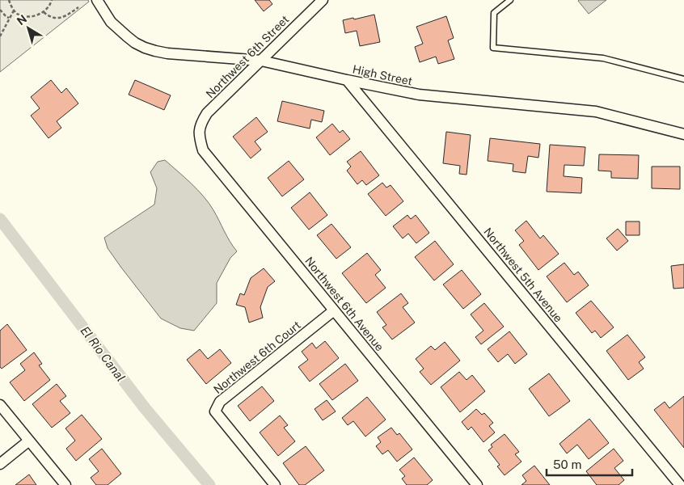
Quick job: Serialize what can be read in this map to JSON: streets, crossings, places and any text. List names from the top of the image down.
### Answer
{
  "streets": {
    "street": [
      "Northwest 6th Street",
      "High Street",
      "Northwest 5th Avenue",
      "Northwest 6th Avenue",
      "Northwest 6th Court"
    ]
  },
  "crossings": [
    ["Northwest 6th Street", "High Street"],
    ["Northwest 6th Street", "Northwest 6th Avenue"],
    ["High Street", "Northwest 5th Avenue"],
    ["Northwest 6th Avenue", "Northwest 6th Court"]
  ],
  "water": ["El Rio Canal"],
  "scale_bar": "50 m",
  "north": "top left"
}
